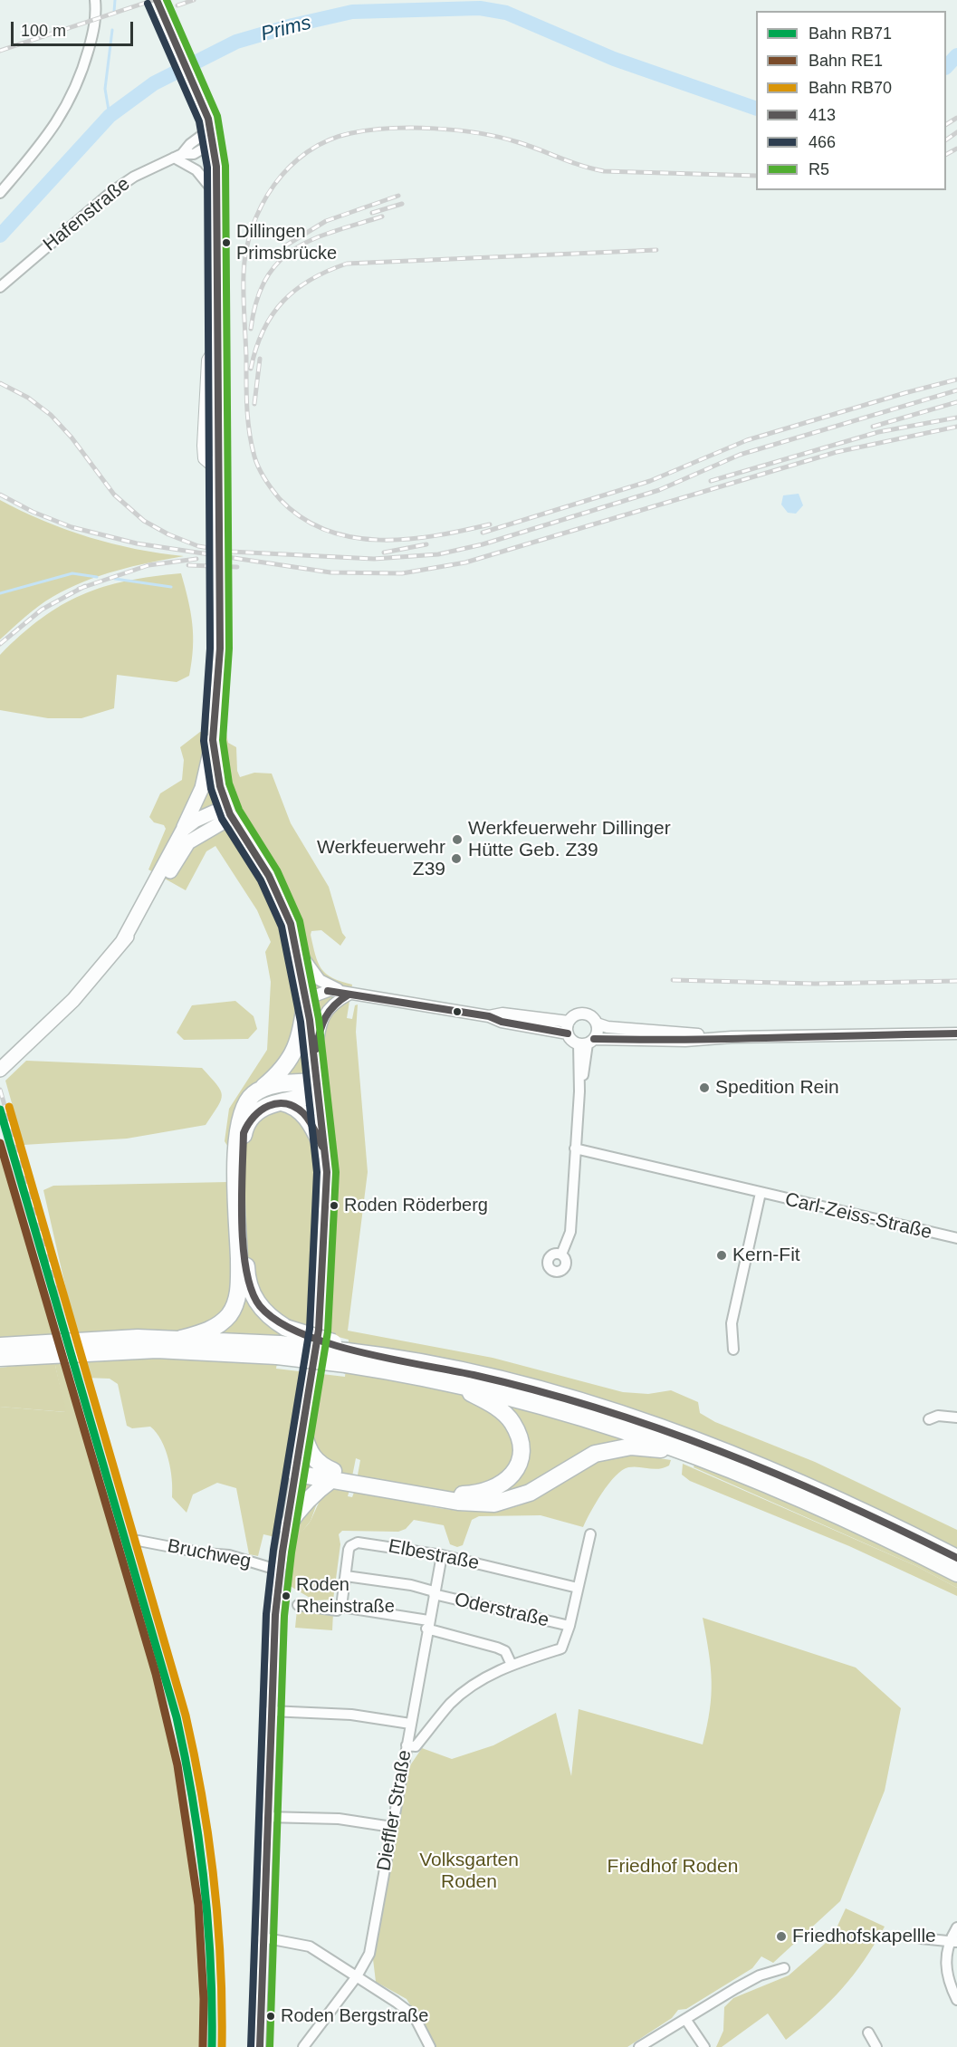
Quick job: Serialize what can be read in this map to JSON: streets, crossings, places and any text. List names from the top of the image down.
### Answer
{
  "streets": {
    "street": [
      "Hafenstraße",
      "Carl-Zeiss-Straße",
      "Bruchweg",
      "Elbestraße",
      "Oderstraße",
      "Dieffler Straße"
    ]
  },
  "crossings": [
    ["Elbestraße", "Oderstraße"],
    ["Elbestraße", "Dieffler Straße"],
    ["Oderstraße", "Dieffler Straße"]
  ],
  "water": ["Prims"],
  "parks": ["Volksgarten Roden", "Friedhof Roden"],
  "places": [
    "Dillingen Primsbrücke",
    "Werkfeuerwehr Dillinger Hütte Geb. Z39",
    "Werkfeuerwehr Z39",
    "Spedition Rein",
    "Roden Röderberg",
    "Kern-Fit",
    "Roden Rheinstraße",
    "Friedhofskapellle",
    "Roden Bergstraße"
  ],
  "lines": [
    "transit line 413",
    "transit line R5",
    "transit line 466",
    "rail line RB70",
    "rail line RB71",
    "rail line RE1"
  ],
  "legend": [
    "Bahn RB71",
    "Bahn RE1",
    "Bahn RB70",
    "413",
    "466",
    "R5"
  ],
  "scale_bar": "100 m"
}
